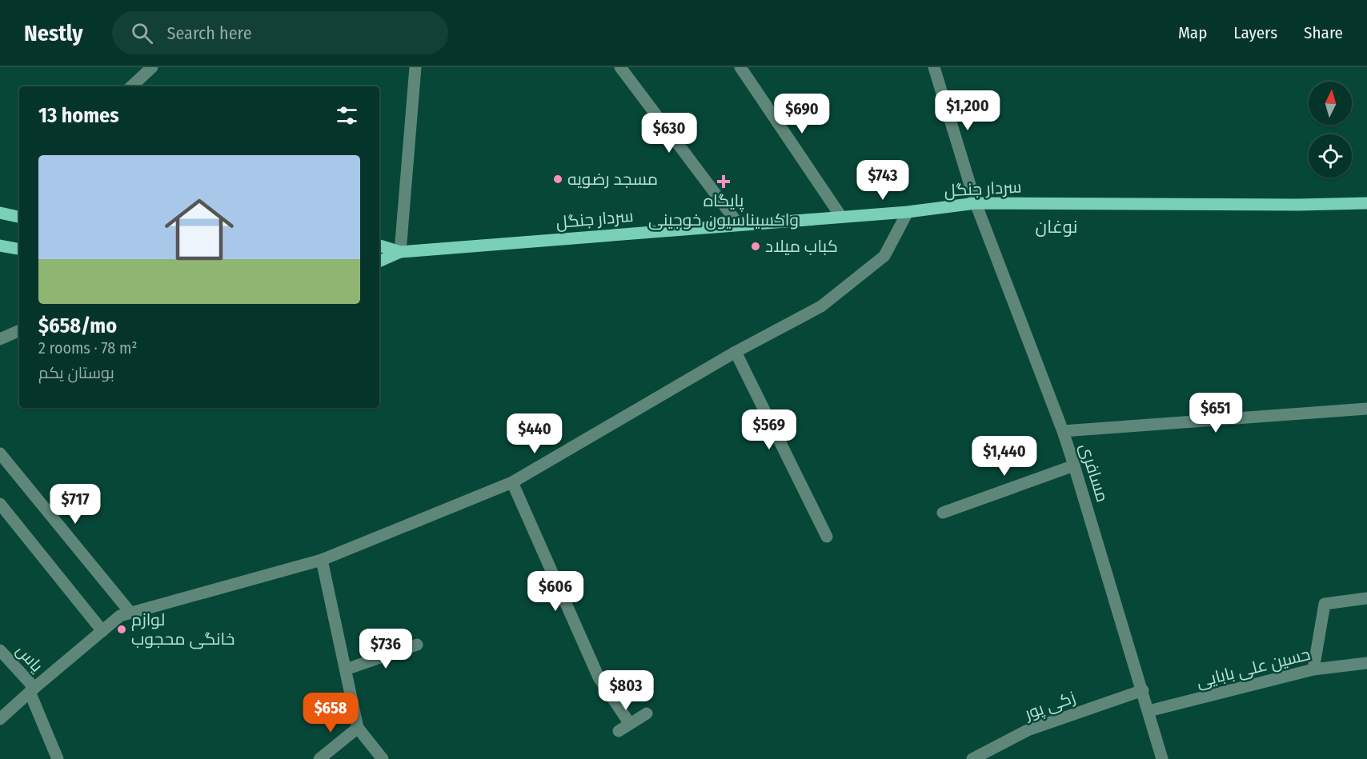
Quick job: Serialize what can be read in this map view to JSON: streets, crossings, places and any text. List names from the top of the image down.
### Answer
{
  "streets": {
    "main road": ["سردار جنگل"],
    "street": [
      "مسافری",
      "یاس",
      "حسین علی بابایی",
      "زکی پور"
    ]
  },
  "crossings": [
    ["سردار جنگل", "مسافری"],
    ["مسافری", "حسین علی بابایی"],
    ["مسافری", "زکی پور"]
  ],
  "districts": ["نوغان"],
  "places": {
    "other": ["مسجد رضویه", "کباب میلاد", "لوازم خانگی محجوب"],
    "health": ["پایگاه واکسیناسیون خوجینی"]
  },
  "north": "top",
  "page": {
    "header": "Nestly",
    "search": "Search here",
    "nav": ["Map", "Layers", "Share"],
    "heading": "13 homes",
    "price": [
      "$1,200",
      "$690",
      "$630",
      "$743",
      "$651",
      "$569",
      "$440",
      "$1,440",
      "$717",
      "$606",
      "$736",
      "$803",
      "$658"
    ],
    "list": [
      {
        "name": "$658/mo",
        "note": "2 rooms · 78 m² · بوستان یکم"
      }
    ]
  }
}
